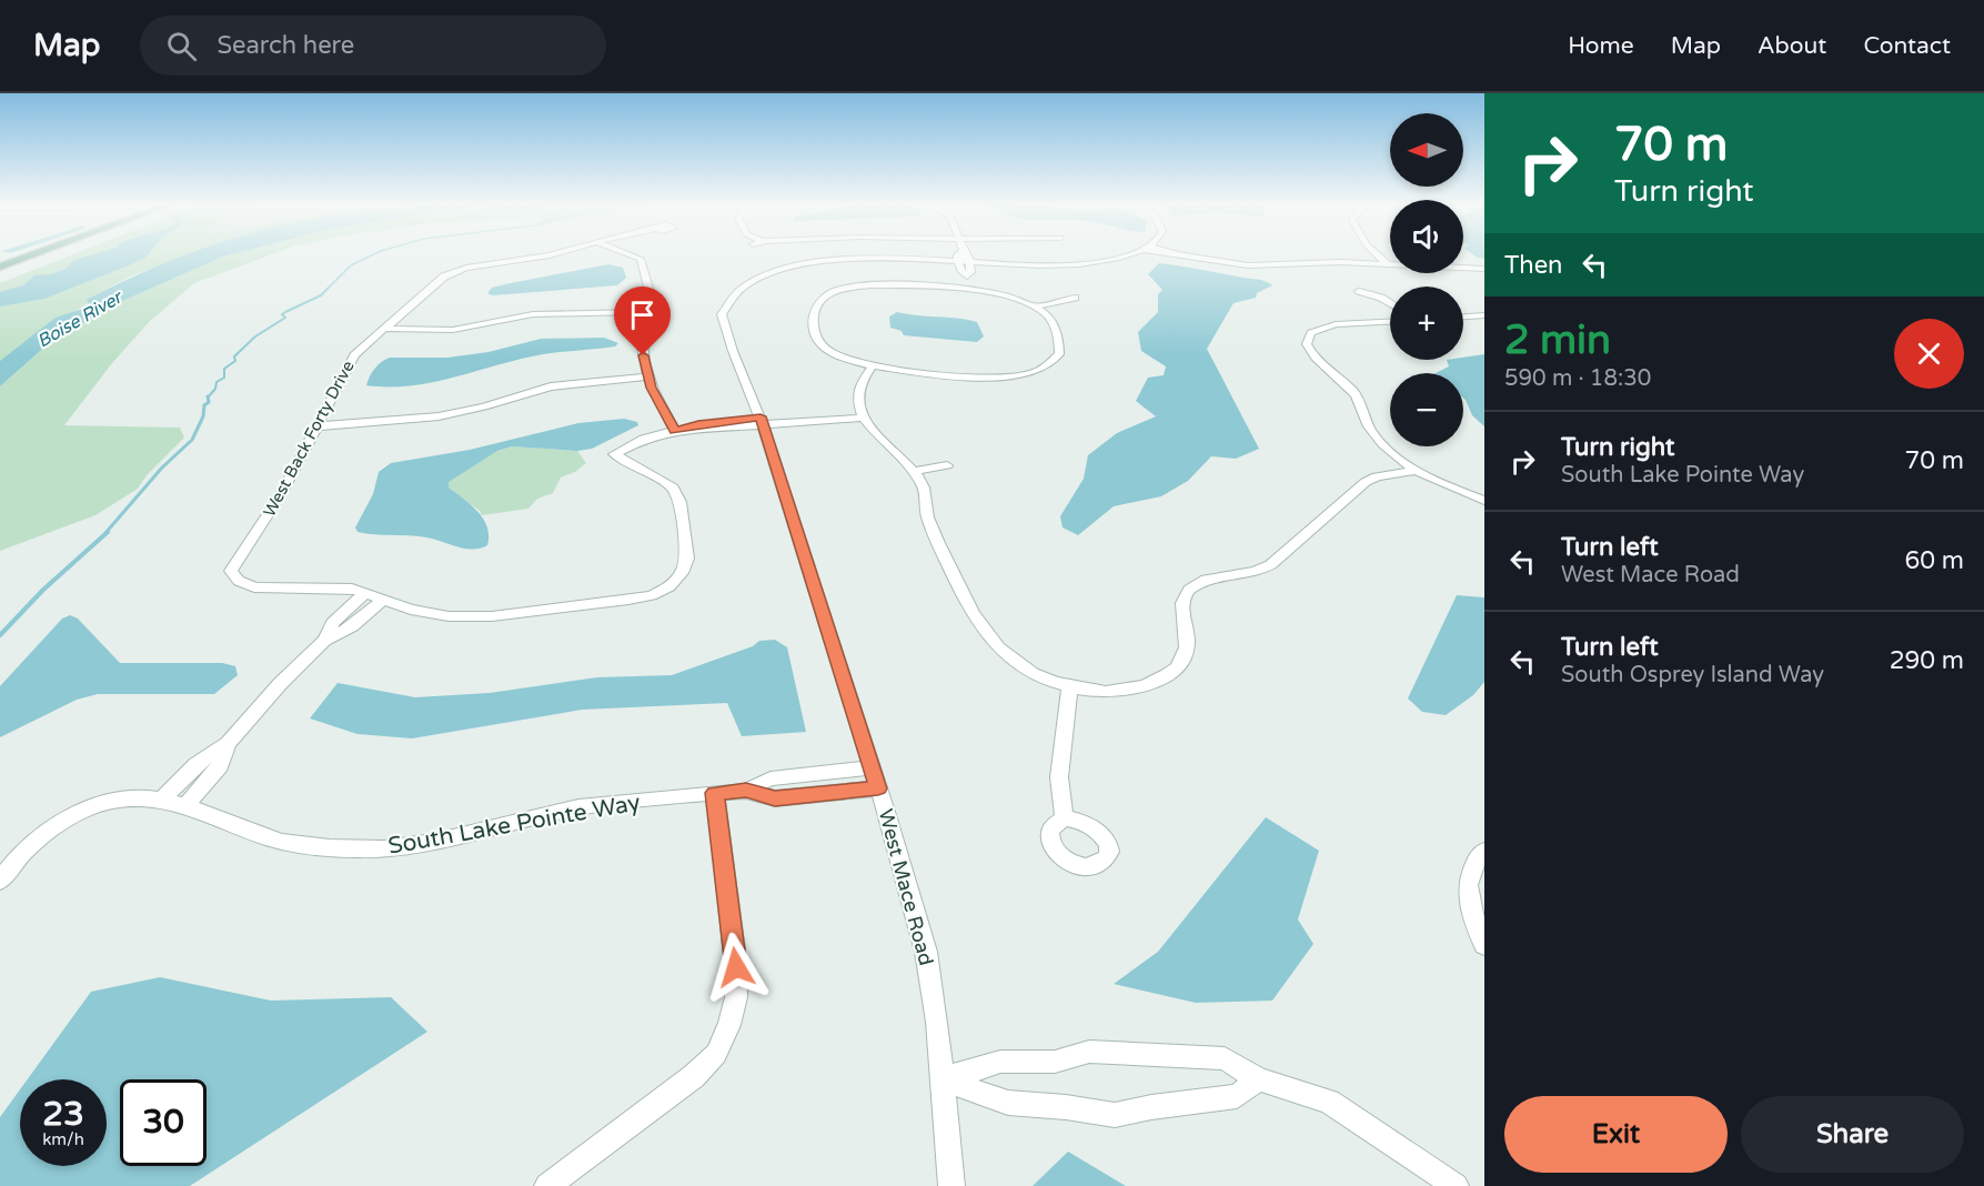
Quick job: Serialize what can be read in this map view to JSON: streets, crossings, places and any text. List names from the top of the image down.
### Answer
{
  "streets": {
    "street": ["West Back Forty Drive", "South Lake Pointe Way", "West Mace Road"]
  },
  "crossings": [
    ["South Lake Pointe Way", "West Mace Road"]
  ],
  "water": ["Boise River"],
  "north": "left",
  "page": {
    "header": "Map",
    "search": "Search here",
    "nav": [
      "Home",
      "Map",
      "About",
      "Contact"
    ],
    "turn": ["70 m", "Turn right"],
    "map_buttons": ["+", "−"],
    "then": "Then",
    "heading": ["2 min", "590 m · 18:30"],
    "list": [
      {
        "name": "Turn right",
        "note": "South Lake Pointe Way",
        "value": "70 m"
      },
      {
        "name": "Turn left",
        "note": "West Mace Road",
        "value": "60 m"
      },
      {
        "name": "Turn left",
        "note": "South Osprey Island Way",
        "value": "290 m"
      }
    ],
    "speed": "23 km/h",
    "limit": "30",
    "buttons": ["Exit", "Share"]
  }
}
